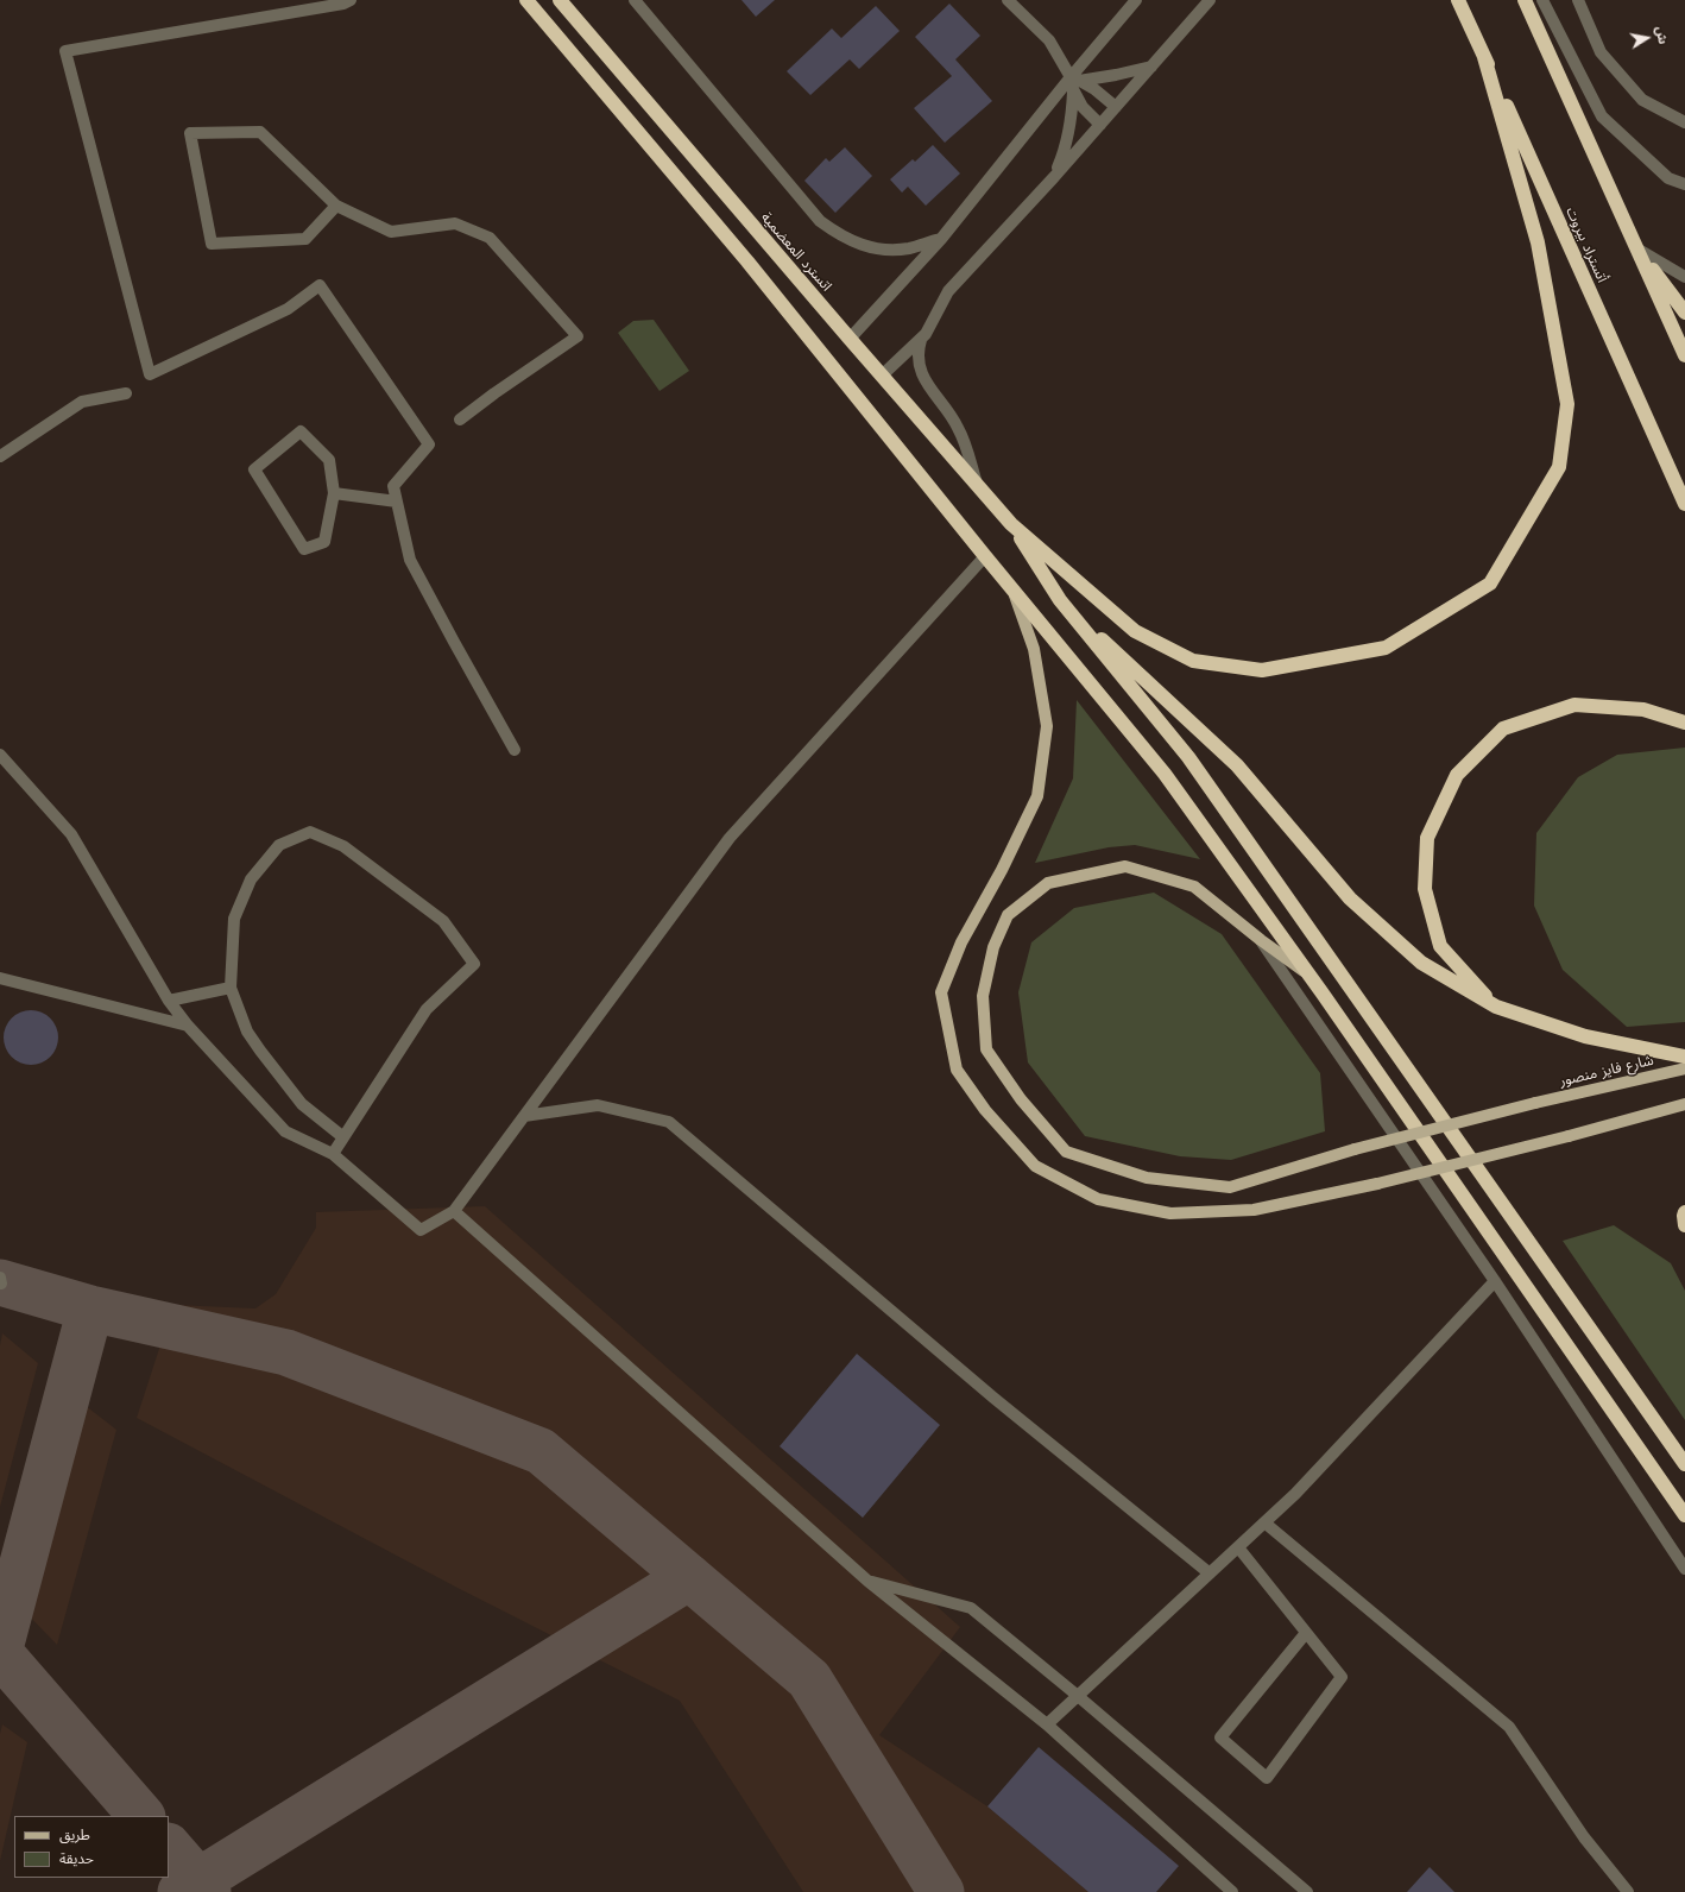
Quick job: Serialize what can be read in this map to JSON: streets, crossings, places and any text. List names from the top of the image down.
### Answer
{
  "streets": {
    "highway": ["أتستراد بيروت", "اتسترد المعضمية"],
    "main road": ["شارع فايز منصور"]
  },
  "legend": ["طريق", "حديقة"],
  "north": "right"
}
